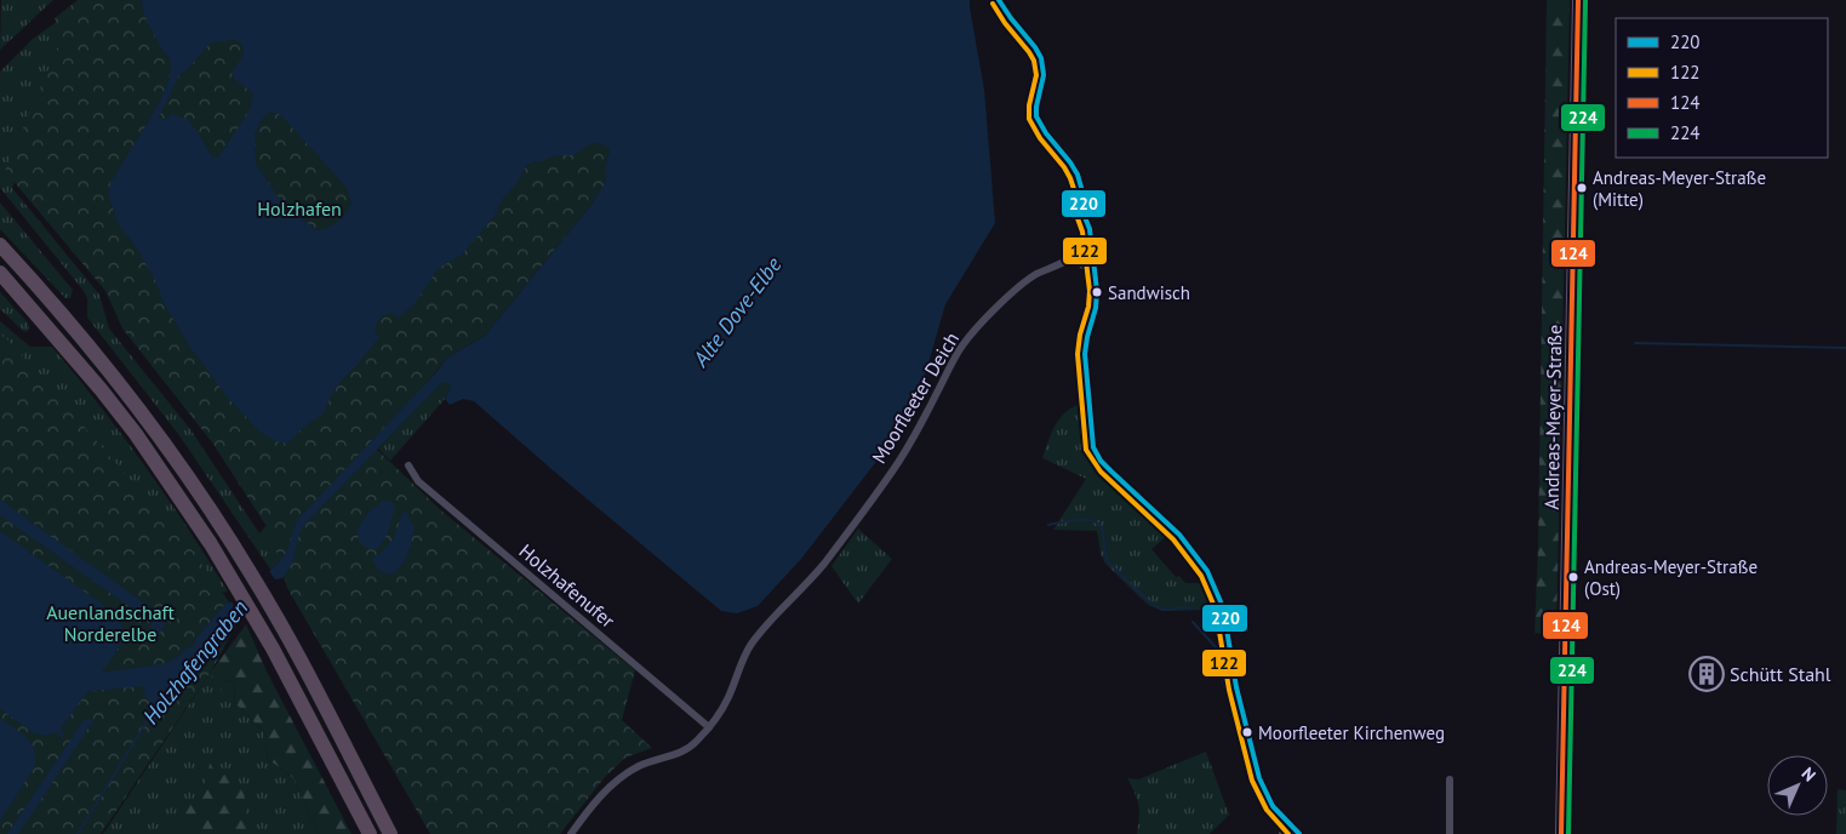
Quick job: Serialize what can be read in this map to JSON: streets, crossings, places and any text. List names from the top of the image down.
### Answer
{
  "streets": {
    "main road": ["Andreas-Meyer-Straße"],
    "street": ["Moorfleeter Deich", "Holzhafenufer"]
  },
  "crossings": [
    ["Moorfleeter Deich", "Holzhafenufer"]
  ],
  "water": ["Alte Dove-Elbe", "Holzhafengraben"],
  "parks": ["Holzhafen", "Auenlandschaft Norderelbe"],
  "places": {
    "other": [
      "Andreas-Meyer-Straße (Mitte)",
      "Sandwisch",
      "Andreas-Meyer-Straße (Ost)",
      "Moorfleeter Kirchenweg"
    ],
    "building": ["Schütt Stahl"]
  },
  "lines": [
    "transit line 220",
    "transit line 124",
    "transit line 224",
    "transit line 122"
  ],
  "legend": [
    "220",
    "122",
    "124",
    "224"
  ],
  "north": "top right"
}
